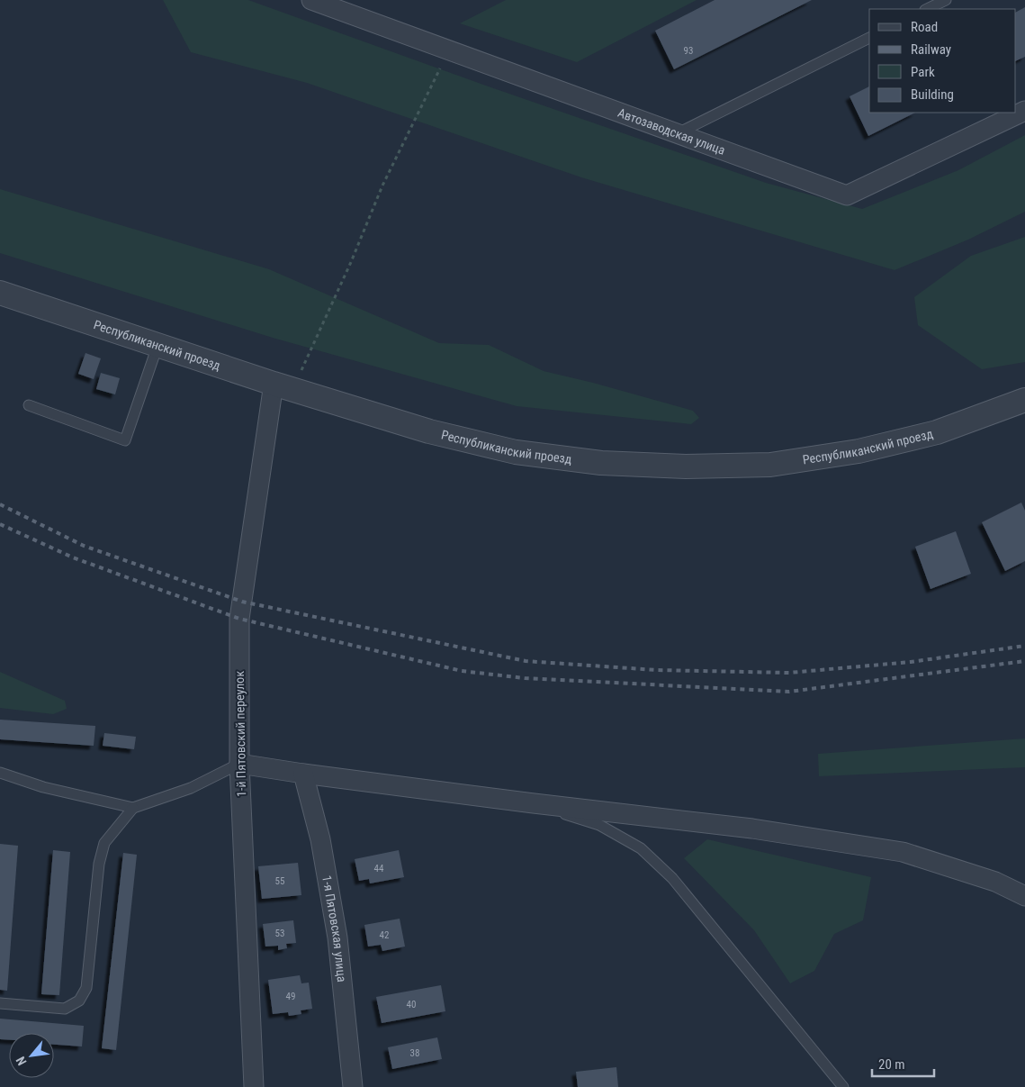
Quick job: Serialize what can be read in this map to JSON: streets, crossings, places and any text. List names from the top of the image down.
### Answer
{
  "streets": {
    "street": [
      "Автозаводская улица",
      "Республиканский проезд",
      "1-й Пятовский переулок",
      "1-я Пятовская улица"
    ]
  },
  "crossings": [
    ["Республиканский проезд", "1-й Пятовский переулок"]
  ],
  "house_numbers": [
    "93",
    "44",
    "55",
    "53",
    "42",
    "49",
    "40",
    "38"
  ],
  "legend": [
    "Road",
    "Railway",
    "Park",
    "Building"
  ],
  "scale_bar": "20 m",
  "north": "bottom left"
}
